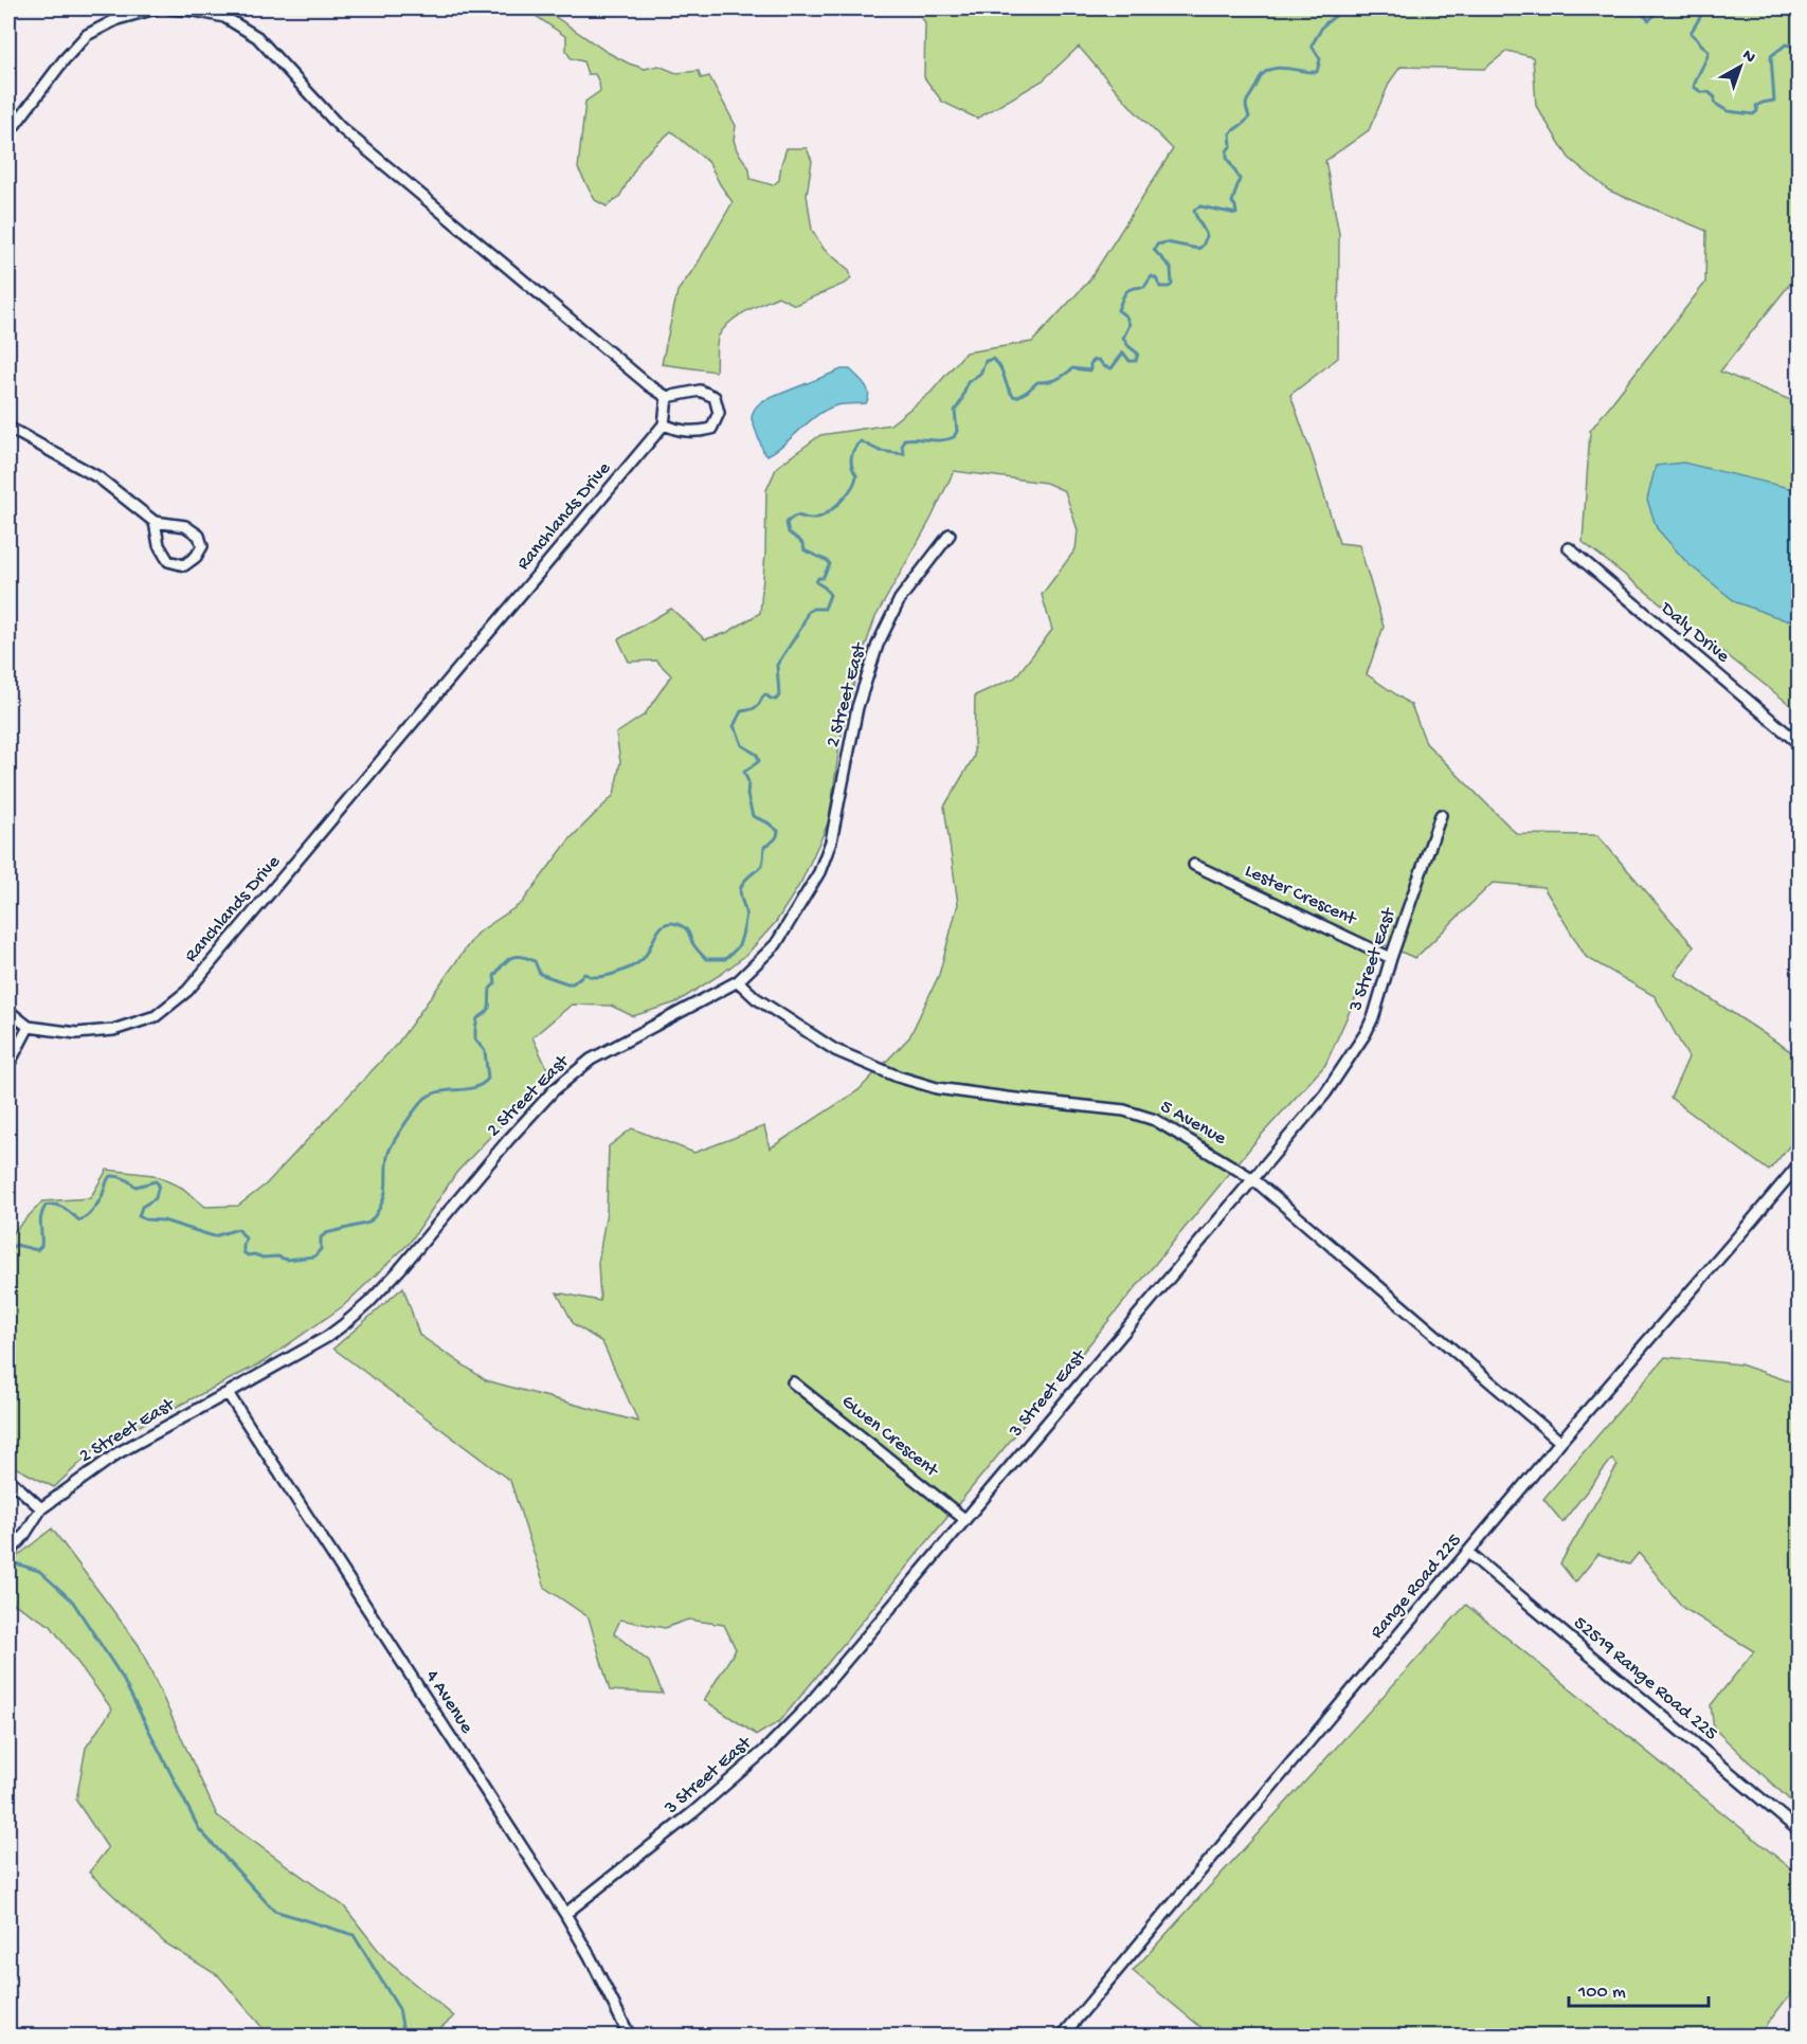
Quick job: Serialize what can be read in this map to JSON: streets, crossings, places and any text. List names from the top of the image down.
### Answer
{
  "streets": {
    "street": [
      "Ranchlands Drive",
      "Daly Drive",
      "2 Street East",
      "Lester Crescent",
      "3 Street East",
      "5 Avenue",
      "Gwen Crescent",
      "Range Road 225",
      "52519 Range Road 225",
      "4 Avenue"
    ]
  },
  "crossings": [
    ["2 Street East", "5 Avenue"],
    ["2 Street East", "4 Avenue"],
    ["Lester Crescent", "3 Street East"],
    ["3 Street East", "5 Avenue"],
    ["3 Street East", "Gwen Crescent"],
    ["3 Street East", "4 Avenue"],
    ["5 Avenue", "Range Road 225"],
    ["Range Road 225", "52519 Range Road 225"]
  ],
  "scale_bar": "100 m",
  "north": "top right"
}
